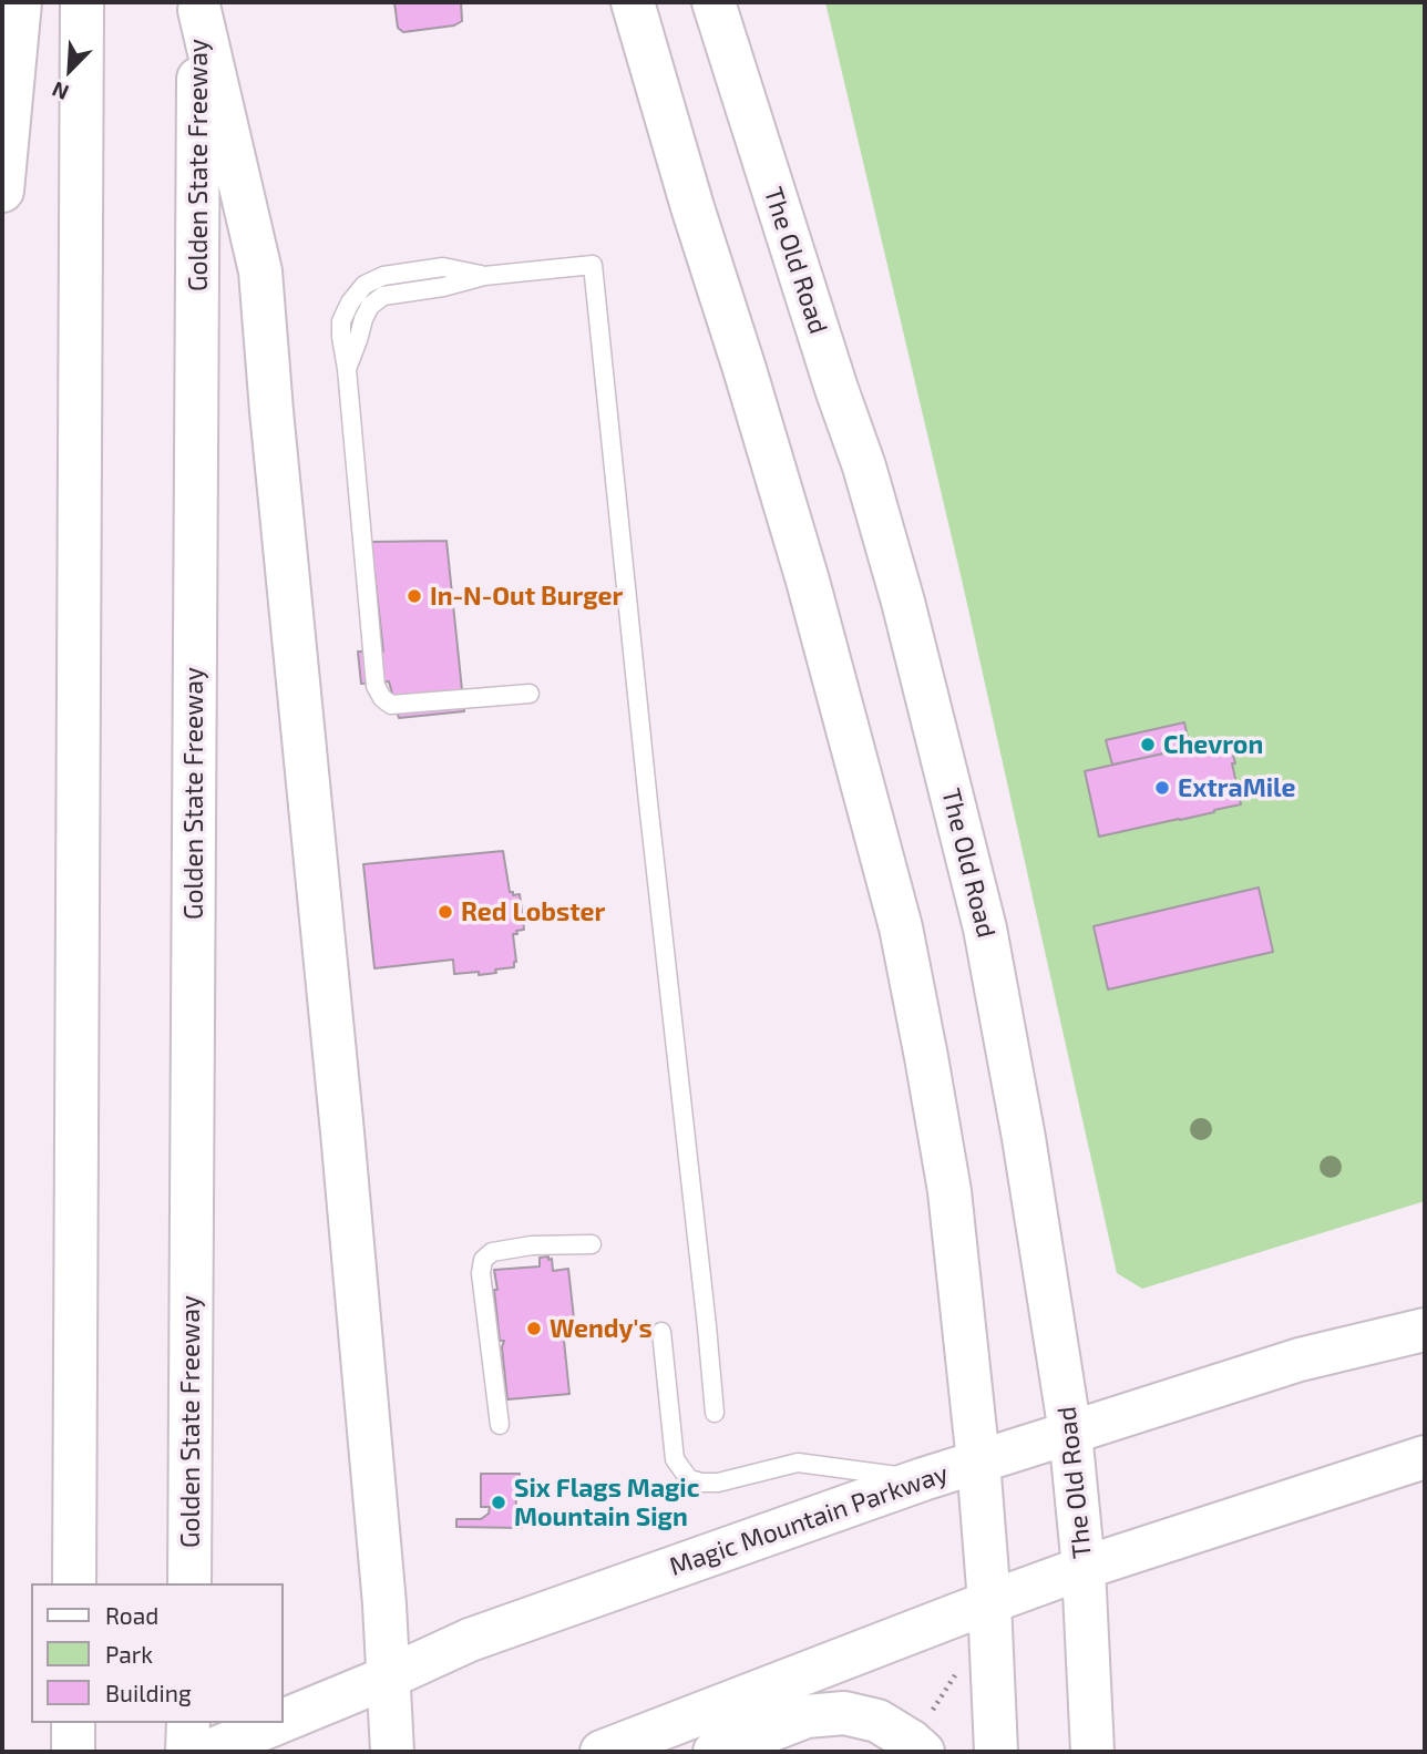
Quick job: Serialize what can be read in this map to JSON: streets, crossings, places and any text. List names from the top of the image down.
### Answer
{
  "streets": {
    "main road": ["Golden State Freeway", "The Old Road", "Magic Mountain Parkway"]
  },
  "crossings": [
    ["The Old Road", "Magic Mountain Parkway"]
  ],
  "places": [
    "In-N-Out Burger",
    "Chevron",
    "ExtraMile",
    "Red Lobster",
    "Wendy's",
    "Six Flags Magic Mountain Sign"
  ],
  "legend": ["Road", "Park", "Building"],
  "north": "bottom left"
}
